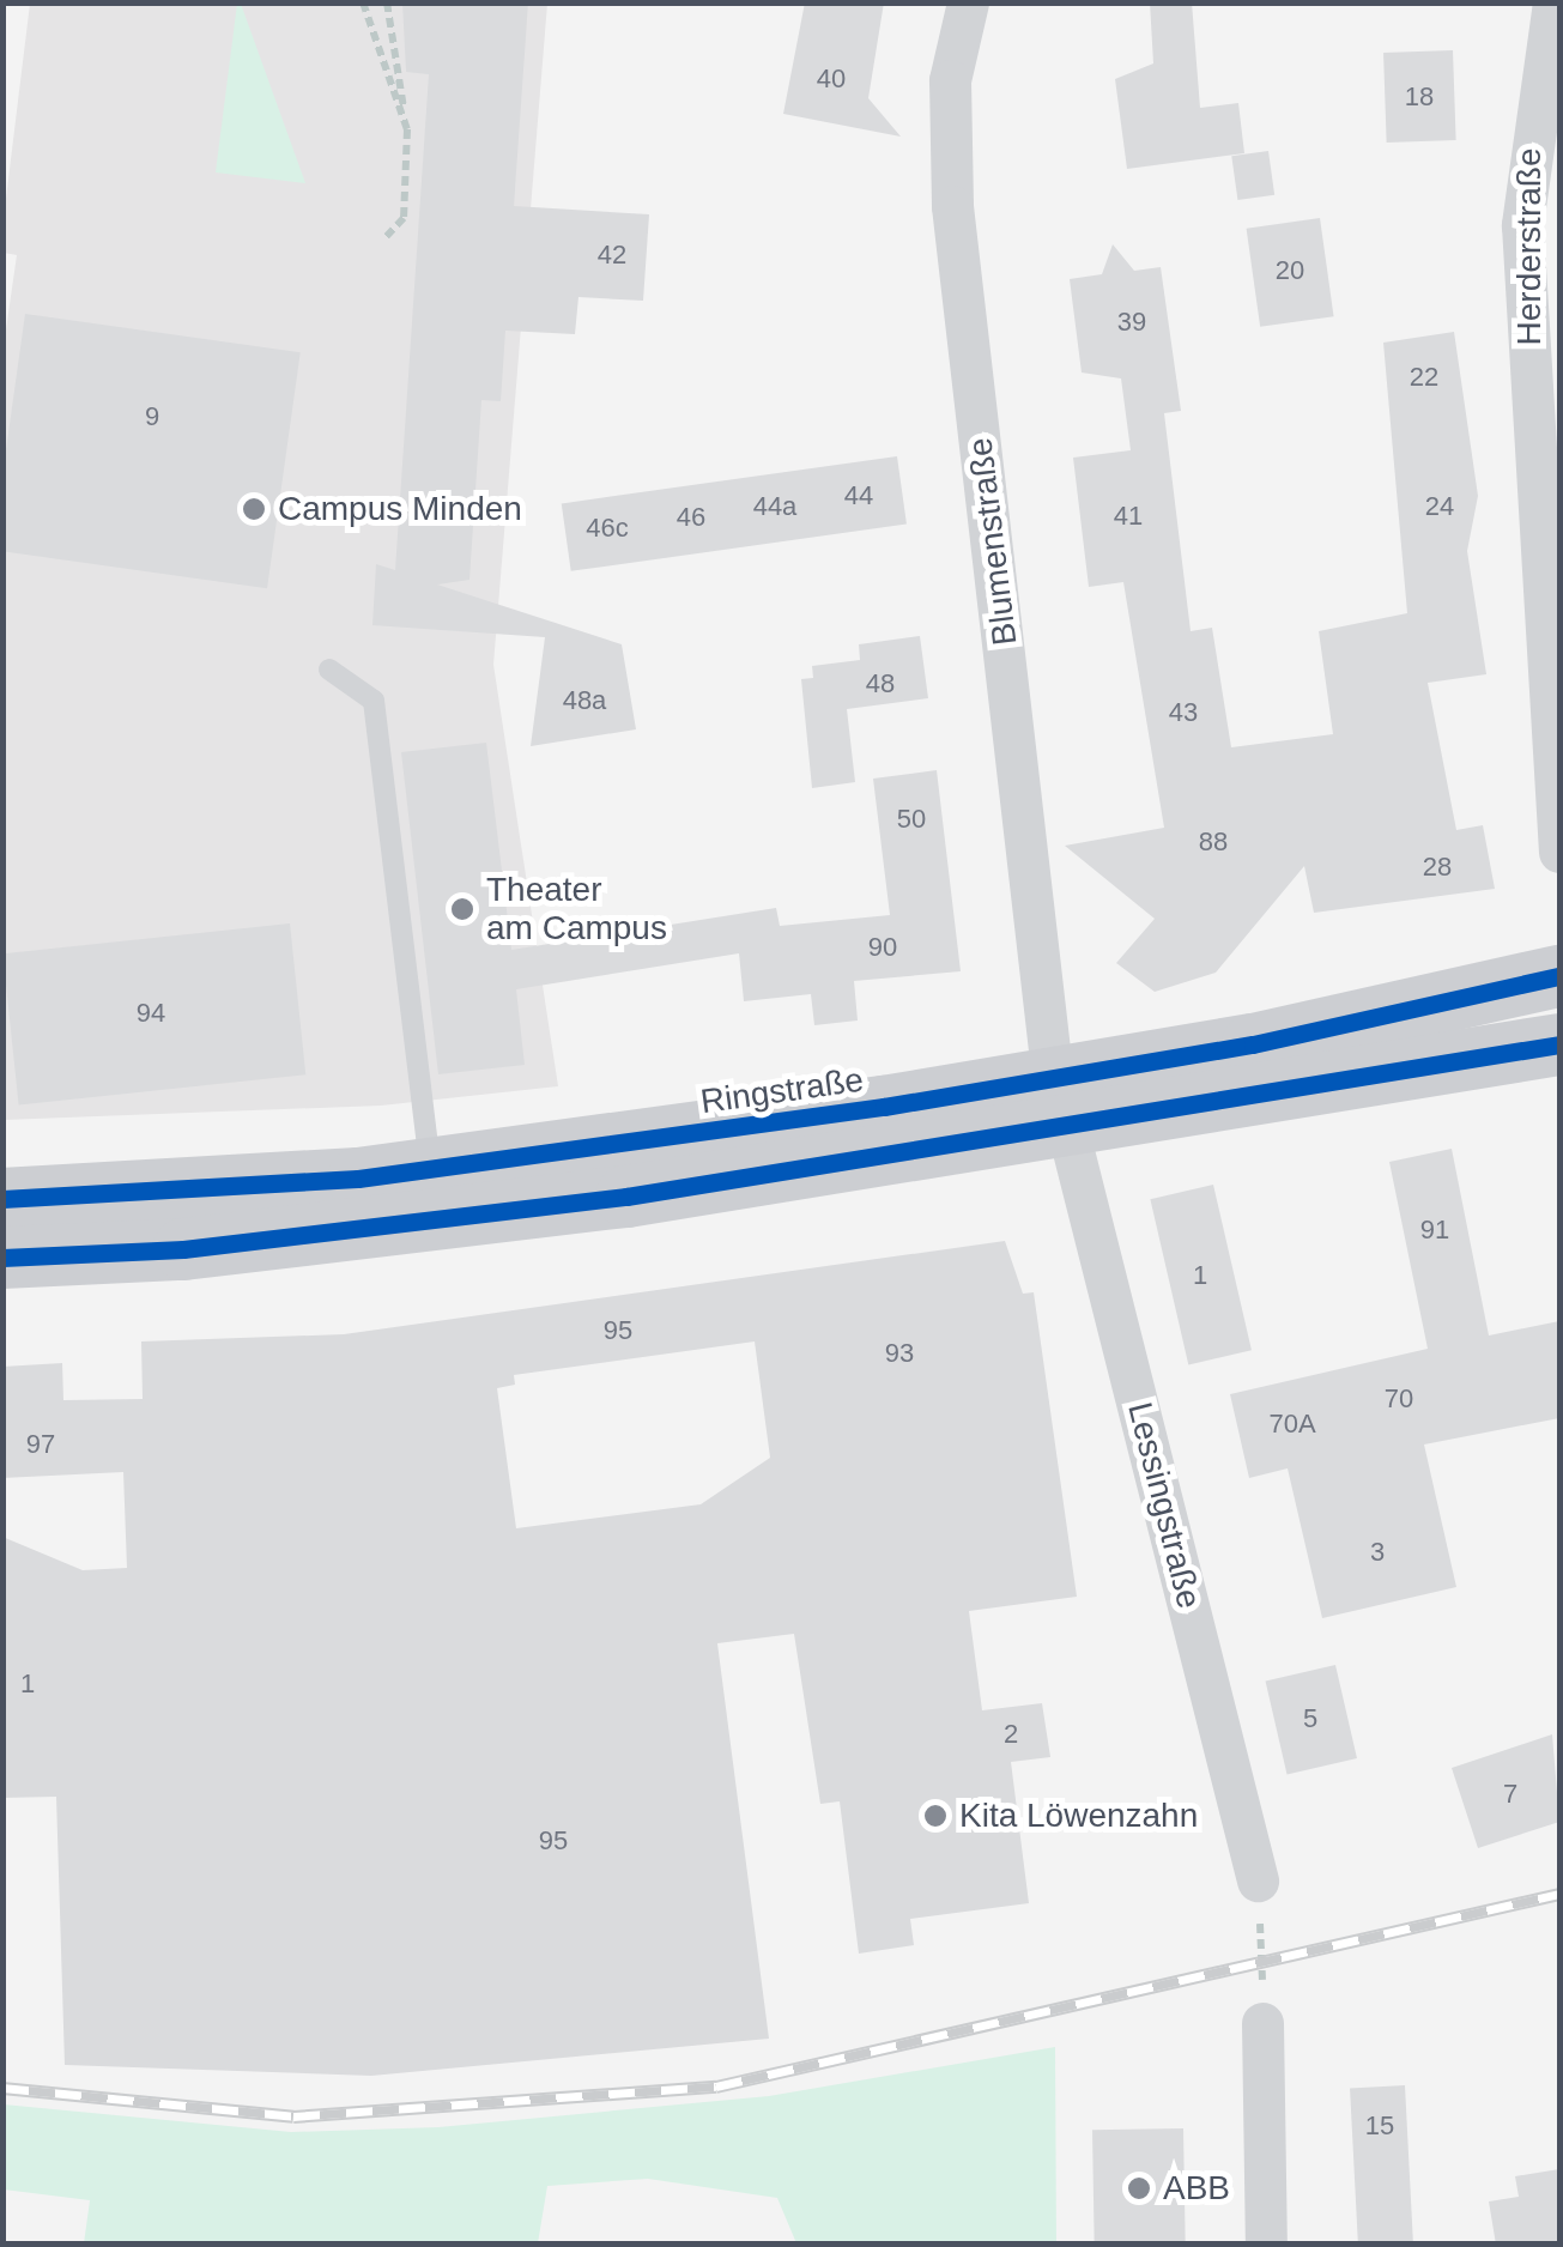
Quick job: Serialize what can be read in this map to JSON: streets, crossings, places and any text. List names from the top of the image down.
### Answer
{
  "streets": {
    "main road": ["Ringstraße"],
    "street": ["Herderstraße", "Blumenstraße", "Lessingstraße"]
  },
  "crossings": [
    ["Blumenstraße", "Ringstraße"],
    ["Blumenstraße", "Lessingstraße"],
    ["Ringstraße", "Lessingstraße"]
  ],
  "places": [
    "Campus Minden",
    "Theater am Campus",
    "Kita Löwenzahn",
    "ABB"
  ],
  "house_numbers": [
    "40",
    "18",
    "42",
    "20",
    "39",
    "22",
    "9",
    "44",
    "44a",
    "24",
    "41",
    "46",
    "46c",
    "48",
    "48a",
    "43",
    "50",
    "88",
    "28",
    "90",
    "94",
    "91",
    "1",
    "95",
    "93",
    "70",
    "70A",
    "97",
    "3",
    "1",
    "5",
    "2",
    "7",
    "95",
    "15"
  ]
}
